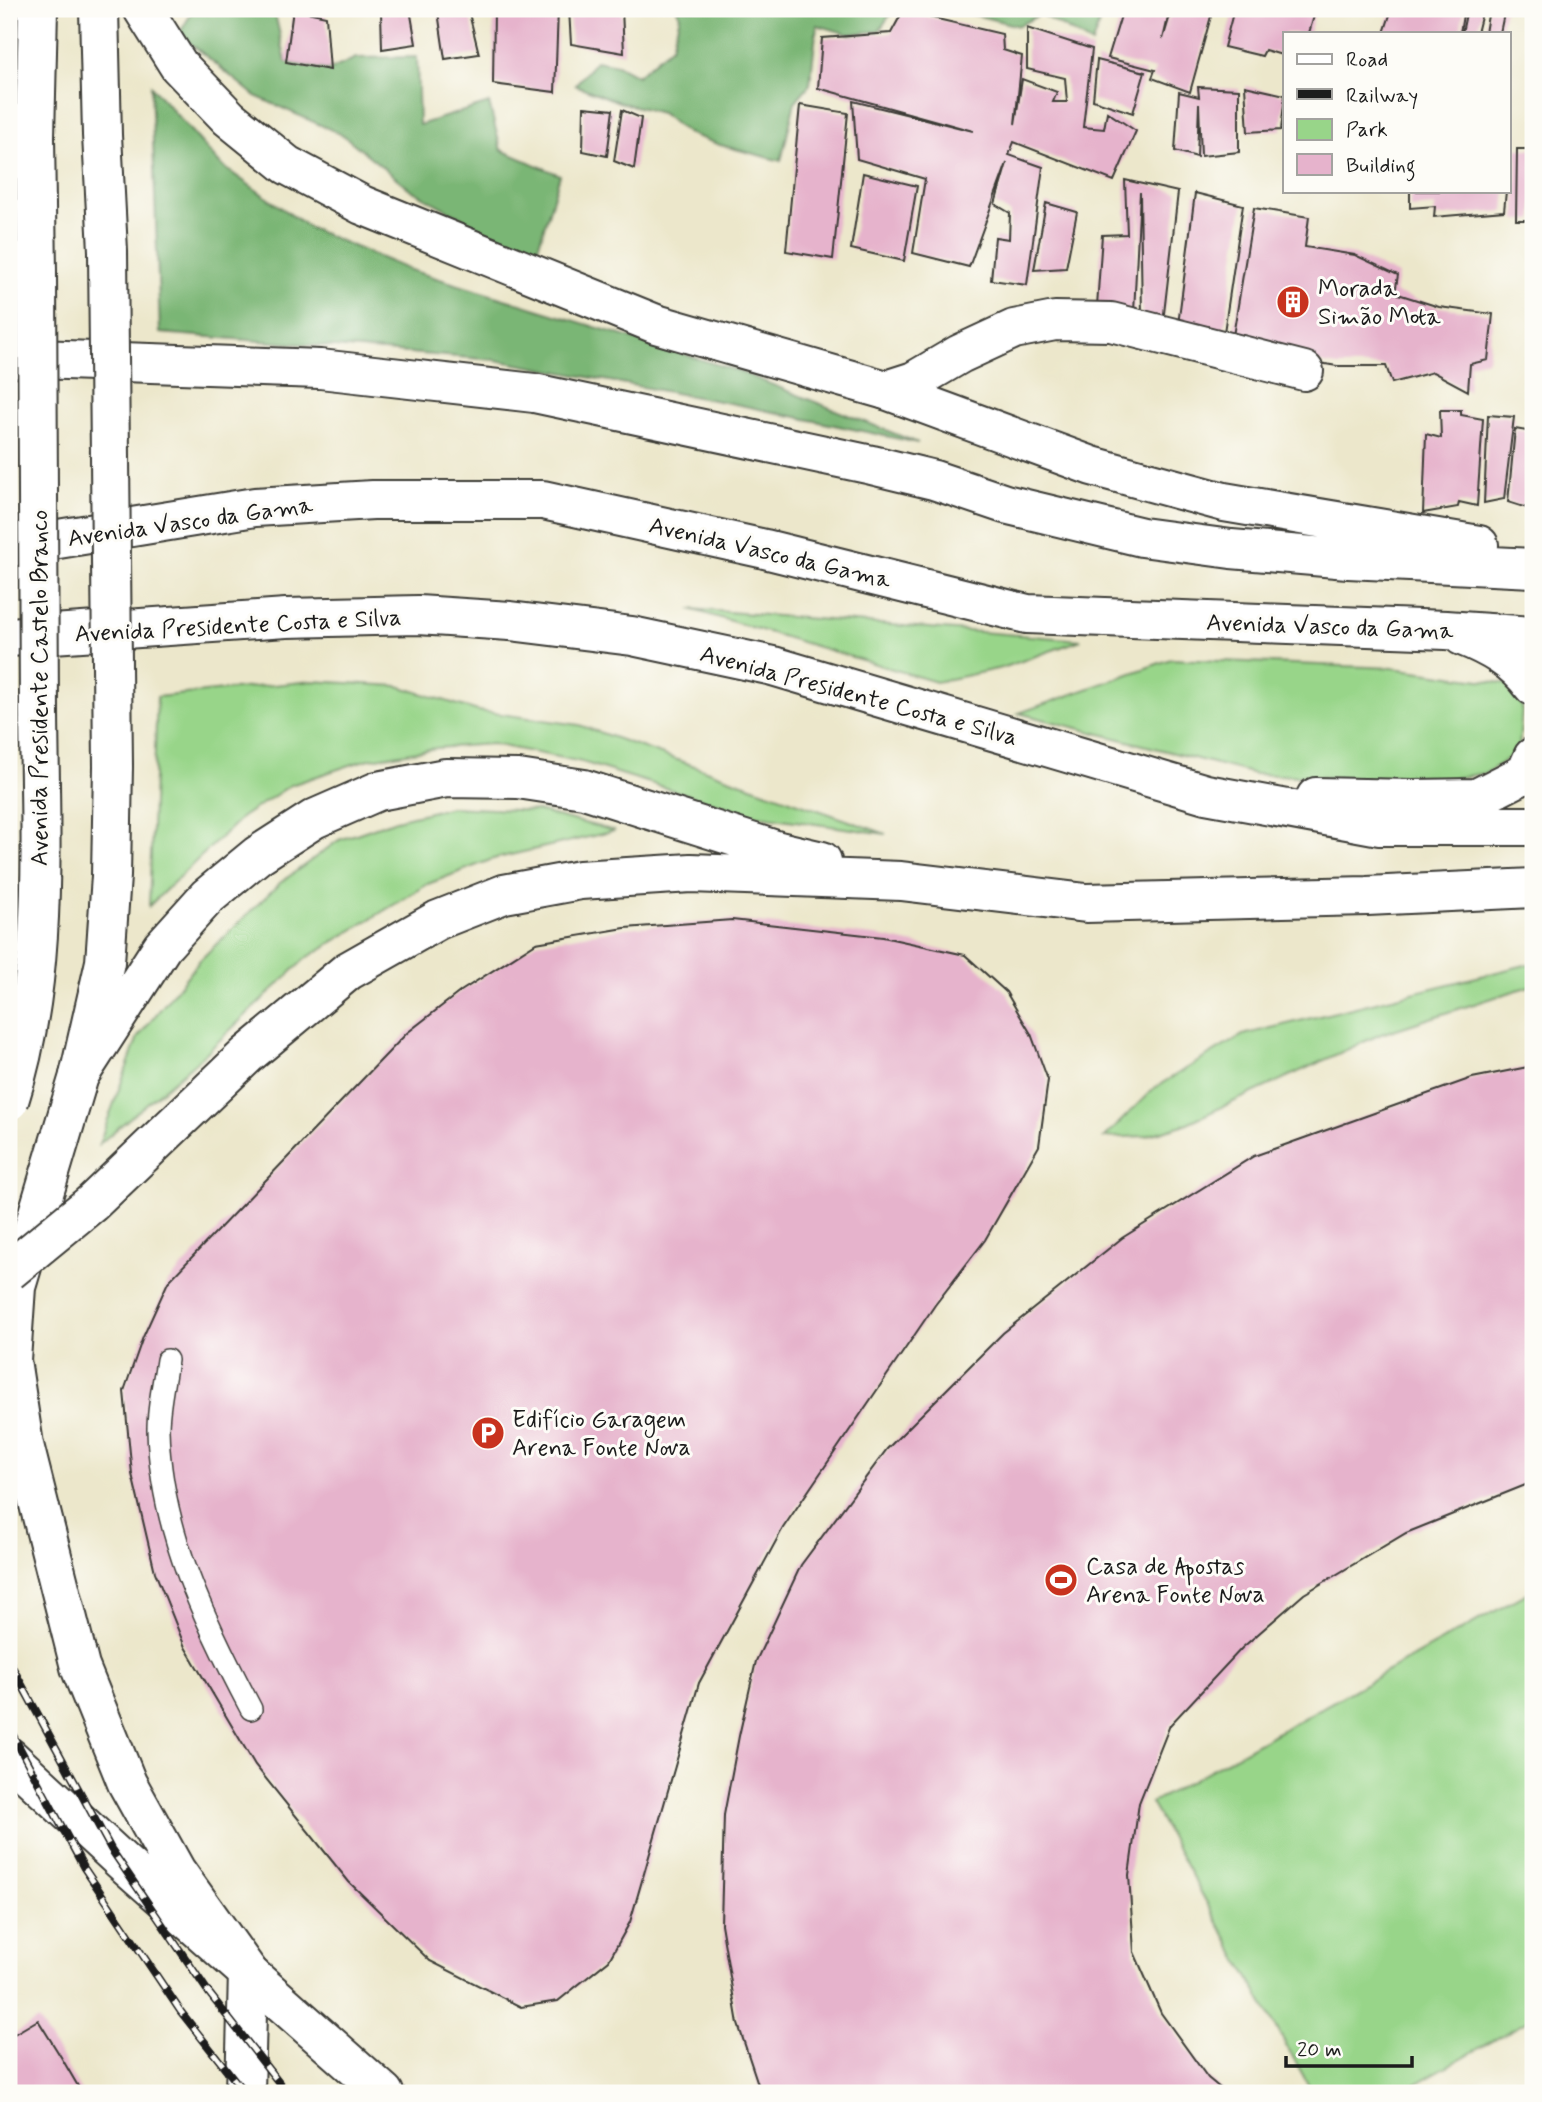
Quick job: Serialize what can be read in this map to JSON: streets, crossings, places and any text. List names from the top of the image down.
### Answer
{
  "streets": {
    "main road": ["Avenida Vasco da Gama", "Avenida Presidente Costa e Silva", "Avenida Presidente Castelo Branco"]
  },
  "places": {
    "building": ["Morada Simão Mota"],
    "parking": ["Edifício Garagem Arena Fonte Nova"],
    "sports": ["Casa de Apostas Arena Fonte Nova"]
  },
  "legend": [
    "Road",
    "Railway",
    "Park",
    "Building"
  ],
  "scale_bar": "20 m"
}
